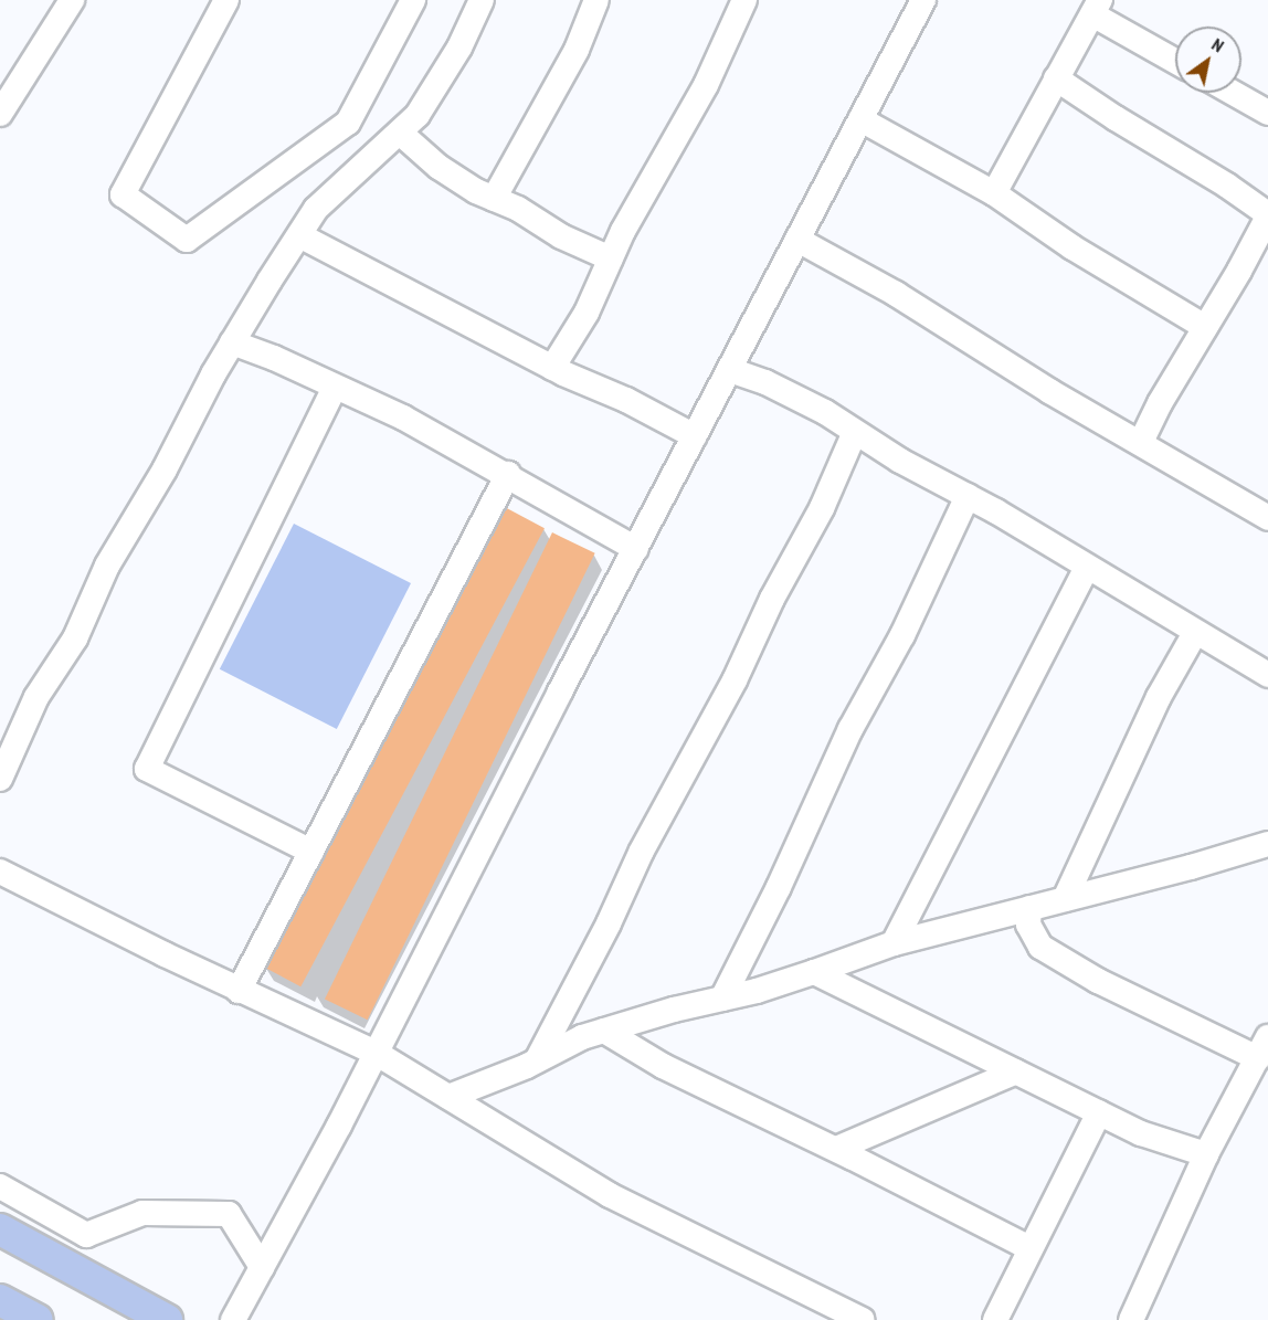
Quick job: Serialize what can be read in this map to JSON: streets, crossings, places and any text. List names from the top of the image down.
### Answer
{
  "north": "top right"
}
